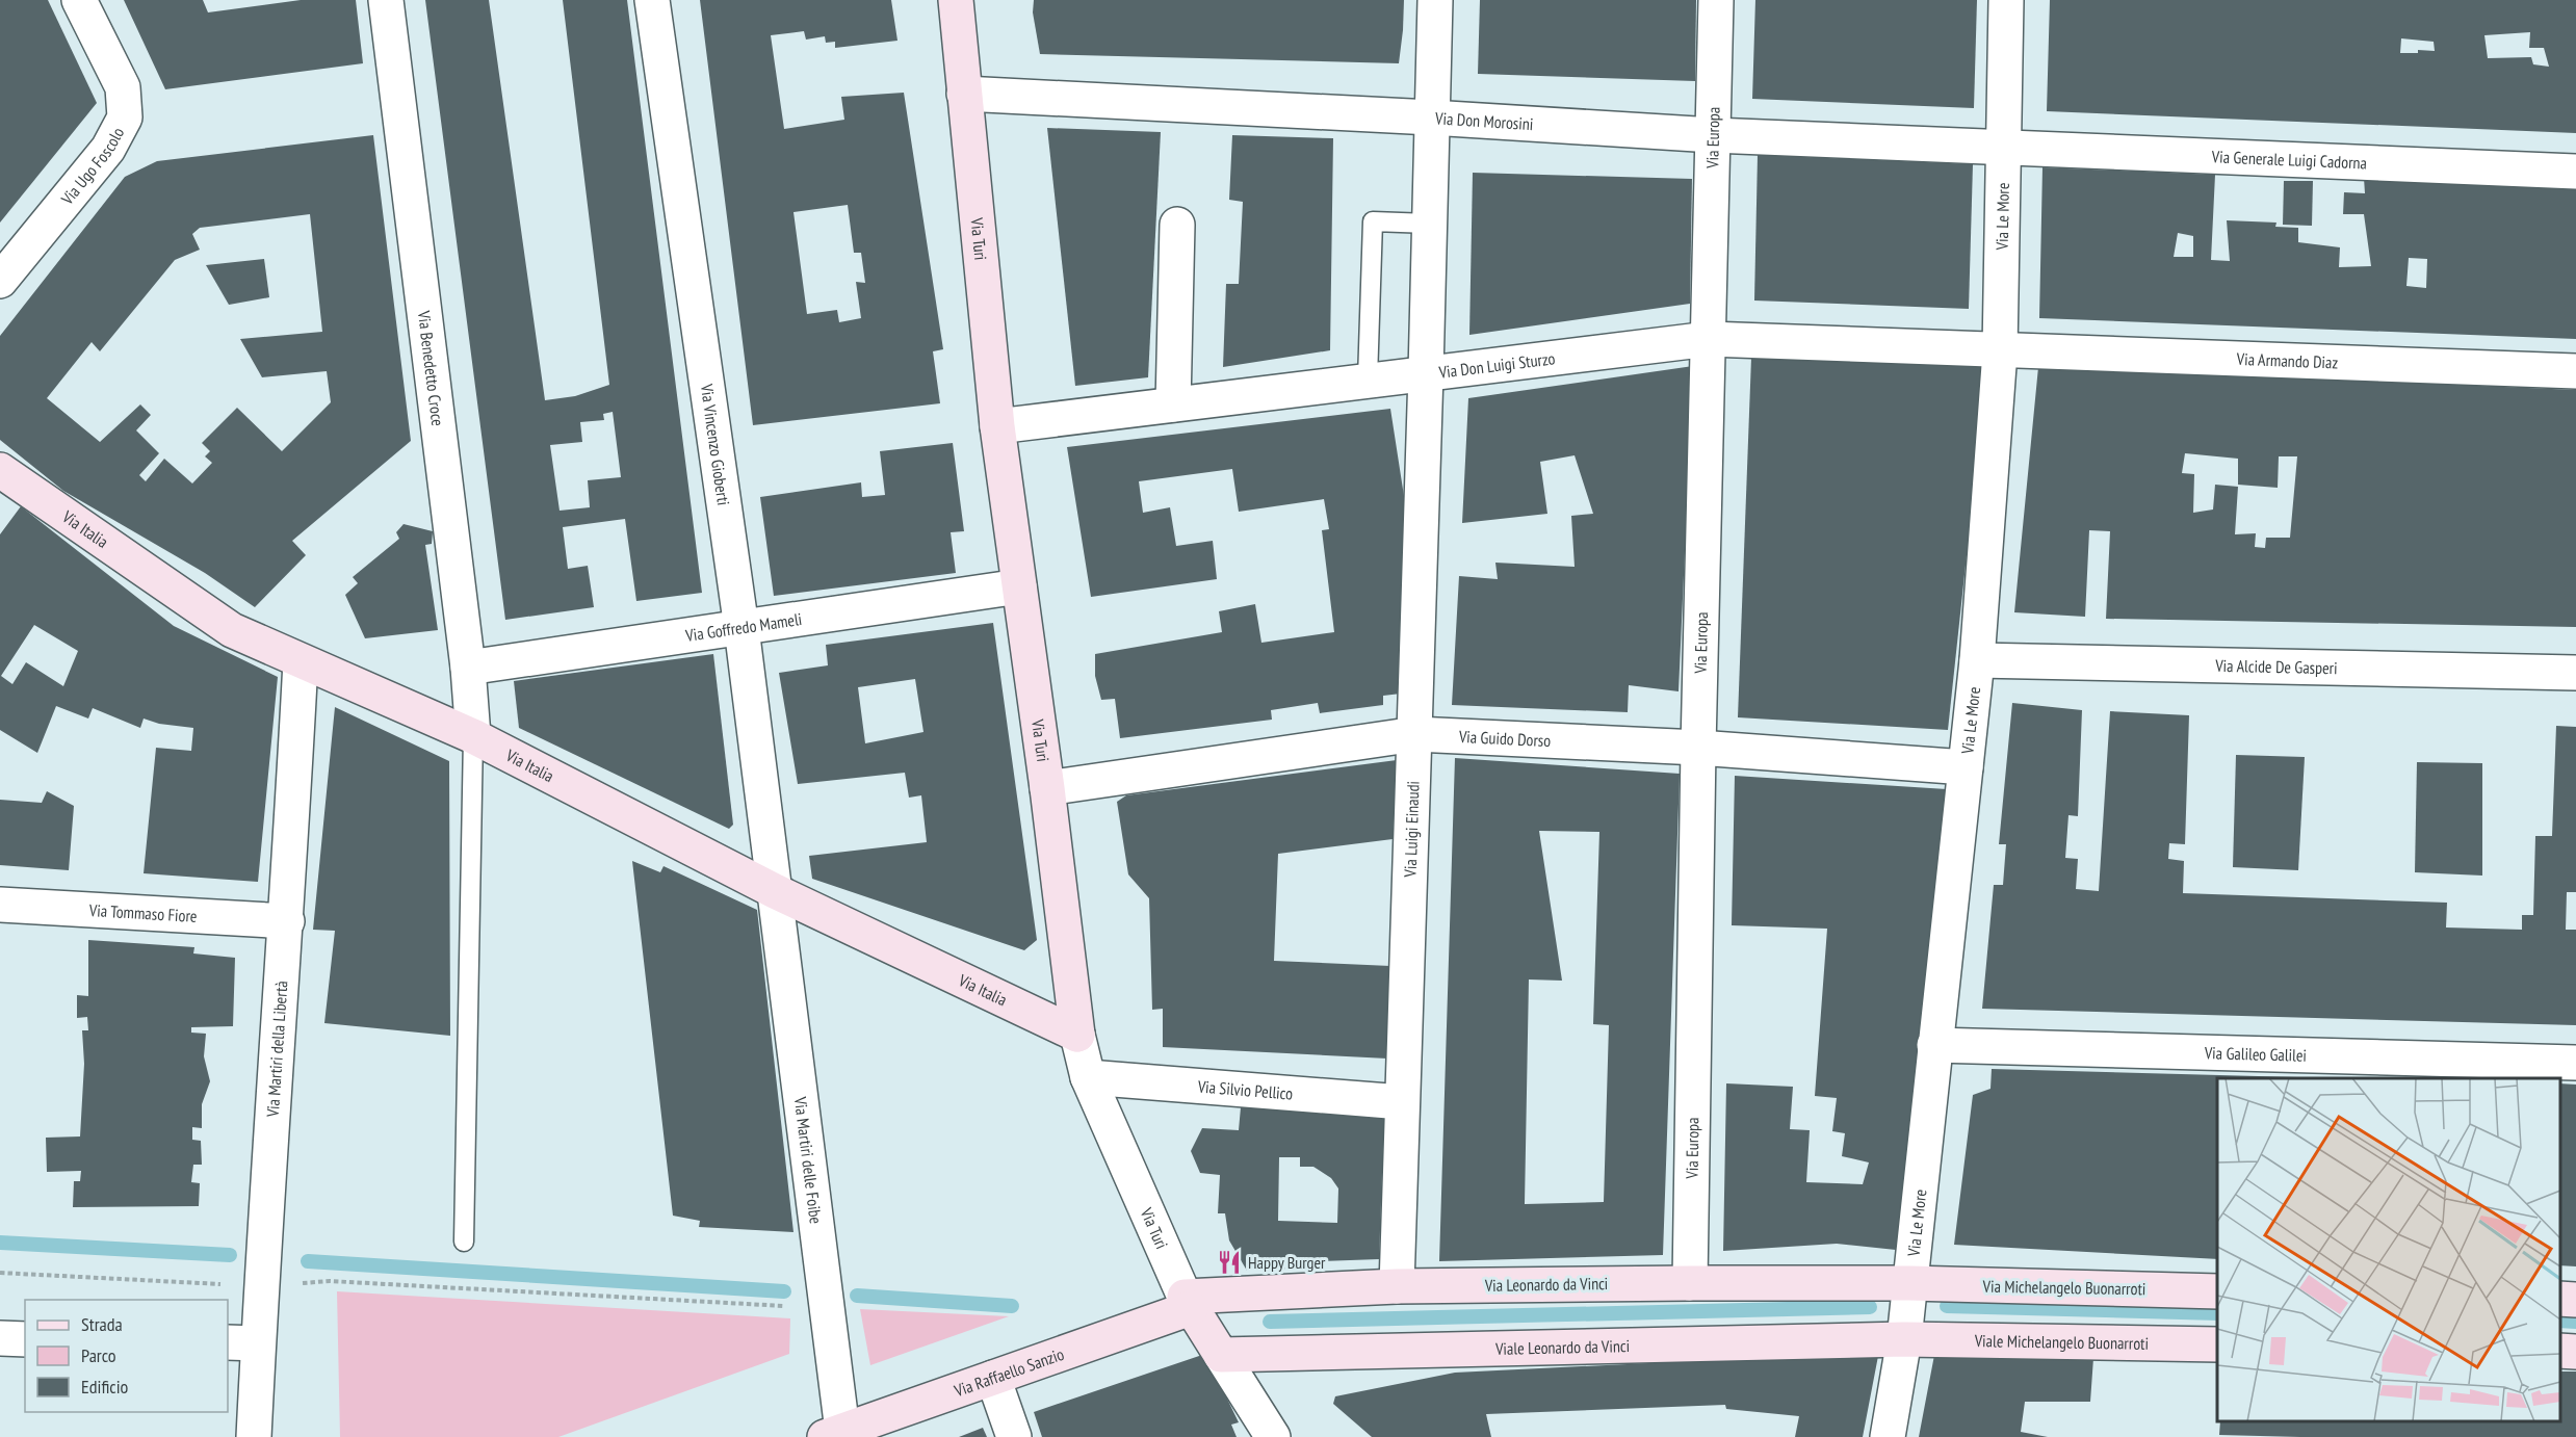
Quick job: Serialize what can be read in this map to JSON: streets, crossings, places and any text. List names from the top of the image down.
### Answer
{
  "streets": {
    "street": [
      "Via Don Morosini",
      "Via Europa",
      "Via Generale Luigi Cadorna",
      "Via Ugo Foscolo",
      "Via Le More",
      "Via Turi",
      "Via Armando Diaz",
      "Via Don Luigi Sturzo",
      "Via Benedetto Croce",
      "Via Vincenzo Gioberti",
      "Via Italia",
      "Via Goffredo Mameli",
      "Via Alcide De Gasperi",
      "Via Guido Dorso",
      "Via Luigi Einaudi",
      "Via Tommaso Fiore",
      "Via Martiri della Libertà",
      "Via Galileo Galilei",
      "Via Silvio Pellico",
      "Via Martiri delle Foibe",
      "Via Leonardo da Vinci",
      "Via Michelangelo Buonarroti",
      "Viale Michelangelo Buonarroti",
      "Viale Leonardo da Vinci",
      "Via Raffaello Sanzio"
    ]
  },
  "crossings": [
    ["Via Don Morosini", "Via Europa"],
    ["Via Don Morosini", "Via Generale Luigi Cadorna"],
    ["Via Don Morosini", "Via Le More"],
    ["Via Don Morosini", "Via Turi"],
    ["Via Don Morosini", "Via Luigi Einaudi"],
    ["Via Europa", "Via Don Luigi Sturzo"],
    ["Via Europa", "Via Guido Dorso"],
    ["Via Europa", "Via Leonardo da Vinci"],
    ["Via Generale Luigi Cadorna", "Via Le More"],
    ["Via Le More", "Via Armando Diaz"],
    ["Via Le More", "Via Don Luigi Sturzo"],
    ["Via Le More", "Via Alcide De Gasperi"],
    ["Via Le More", "Via Guido Dorso"],
    ["Via Le More", "Via Galileo Galilei"],
    ["Via Le More", "Via Leonardo da Vinci"],
    ["Via Le More", "Via Michelangelo Buonarroti"],
    ["Via Le More", "Viale Michelangelo Buonarroti"],
    ["Via Le More", "Viale Leonardo da Vinci"],
    ["Via Turi", "Via Don Luigi Sturzo"],
    ["Via Turi", "Via Italia"],
    ["Via Turi", "Via Goffredo Mameli"],
    ["Via Turi", "Via Guido Dorso"],
    ["Via Turi", "Via Silvio Pellico"],
    ["Via Turi", "Via Leonardo da Vinci"],
    ["Via Turi", "Viale Leonardo da Vinci"],
    ["Via Turi", "Via Raffaello Sanzio"],
    ["Via Armando Diaz", "Via Don Luigi Sturzo"],
    ["Via Don Luigi Sturzo", "Via Luigi Einaudi"],
    ["Via Benedetto Croce", "Via Italia"],
    ["Via Benedetto Croce", "Via Goffredo Mameli"],
    ["Via Vincenzo Gioberti", "Via Italia"],
    ["Via Vincenzo Gioberti", "Via Goffredo Mameli"],
    ["Via Vincenzo Gioberti", "Via Martiri delle Foibe"],
    ["Via Italia", "Via Martiri della Libertà"],
    ["Via Italia", "Via Martiri delle Foibe"],
    ["Via Guido Dorso", "Via Luigi Einaudi"],
    ["Via Luigi Einaudi", "Via Silvio Pellico"],
    ["Via Luigi Einaudi", "Via Leonardo da Vinci"],
    ["Via Tommaso Fiore", "Via Martiri della Libertà"],
    ["Via Martiri delle Foibe", "Via Raffaello Sanzio"],
    ["Via Leonardo da Vinci", "Via Michelangelo Buonarroti"],
    ["Via Leonardo da Vinci", "Via Raffaello Sanzio"],
    ["Viale Michelangelo Buonarroti", "Viale Leonardo da Vinci"]
  ],
  "places": {
    "restaurant": ["Happy Burger"]
  },
  "legend": ["Strada", "Parco", "Edificio"]
}
